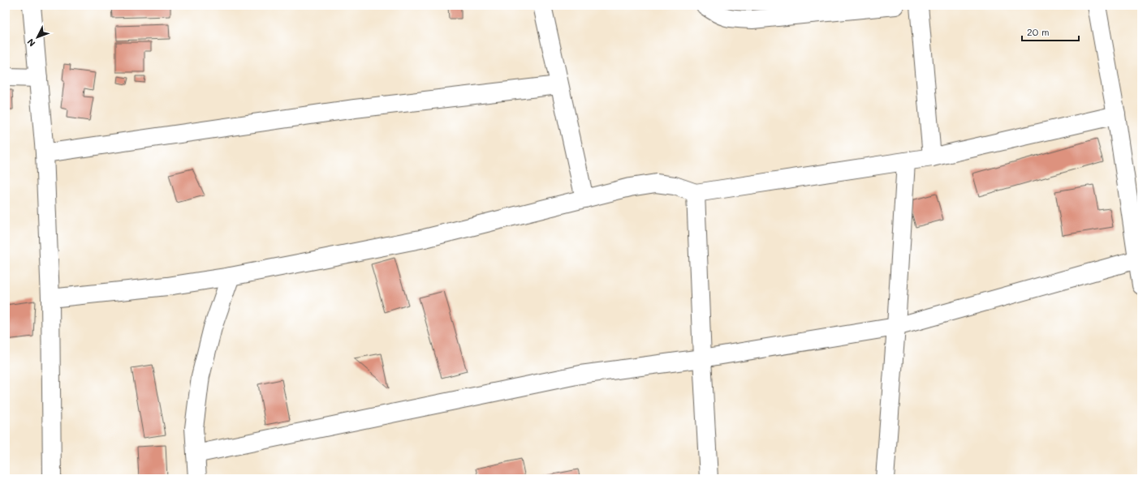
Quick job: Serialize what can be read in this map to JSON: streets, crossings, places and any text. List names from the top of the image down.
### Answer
{
  "scale_bar": "20 m",
  "north": "bottom left"
}
